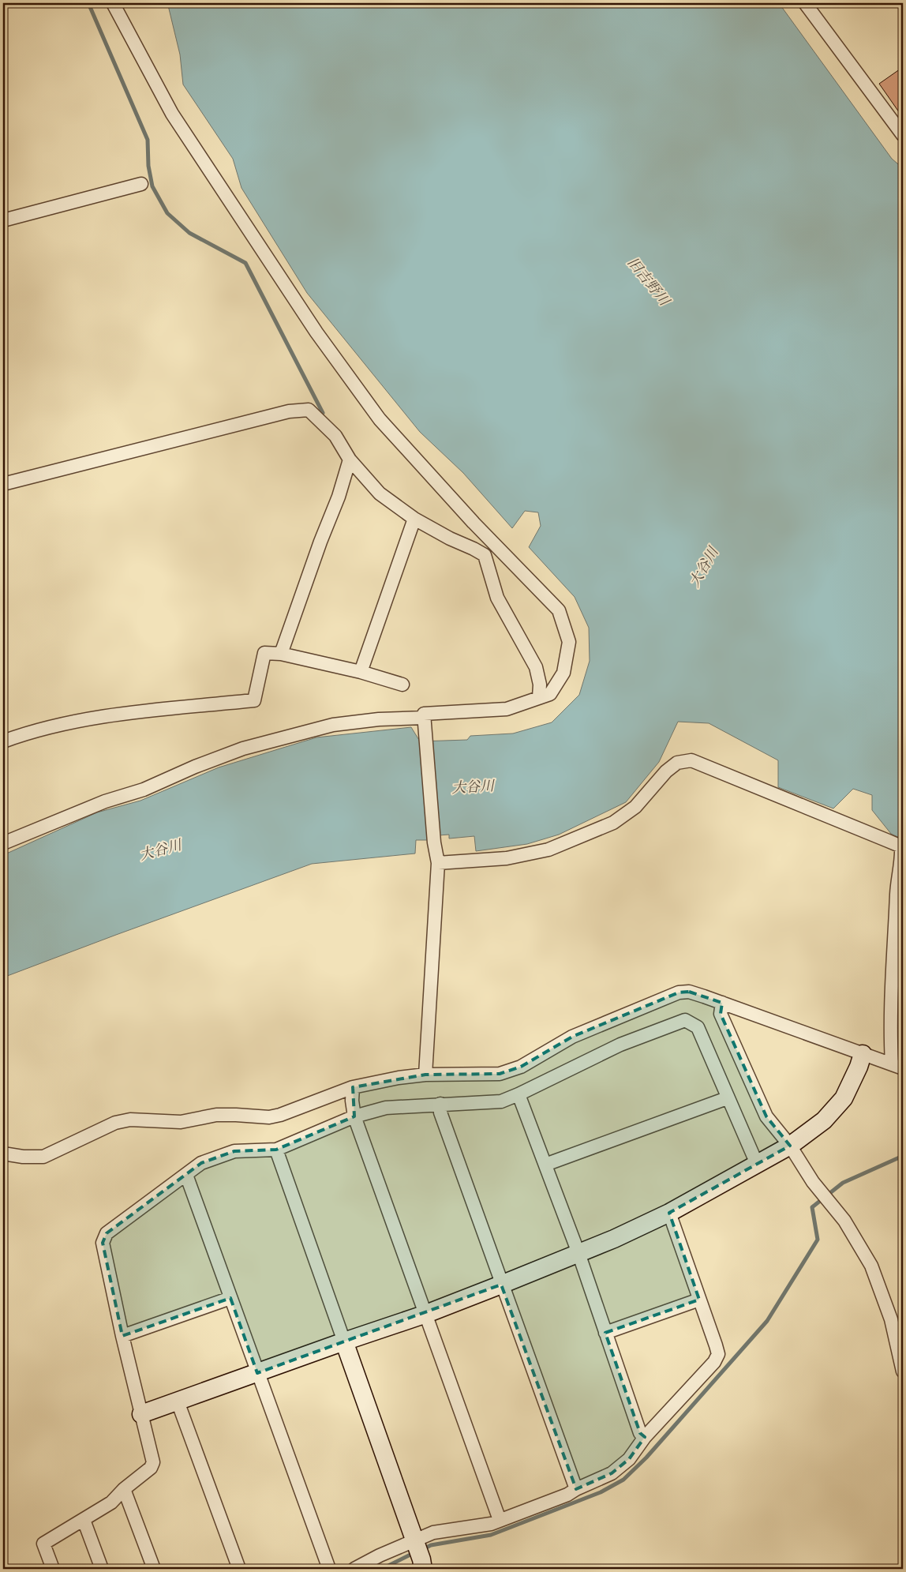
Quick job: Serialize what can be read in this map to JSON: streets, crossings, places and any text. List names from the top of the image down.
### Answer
{
  "water": ["旧吉野川", "大谷川"]
}
